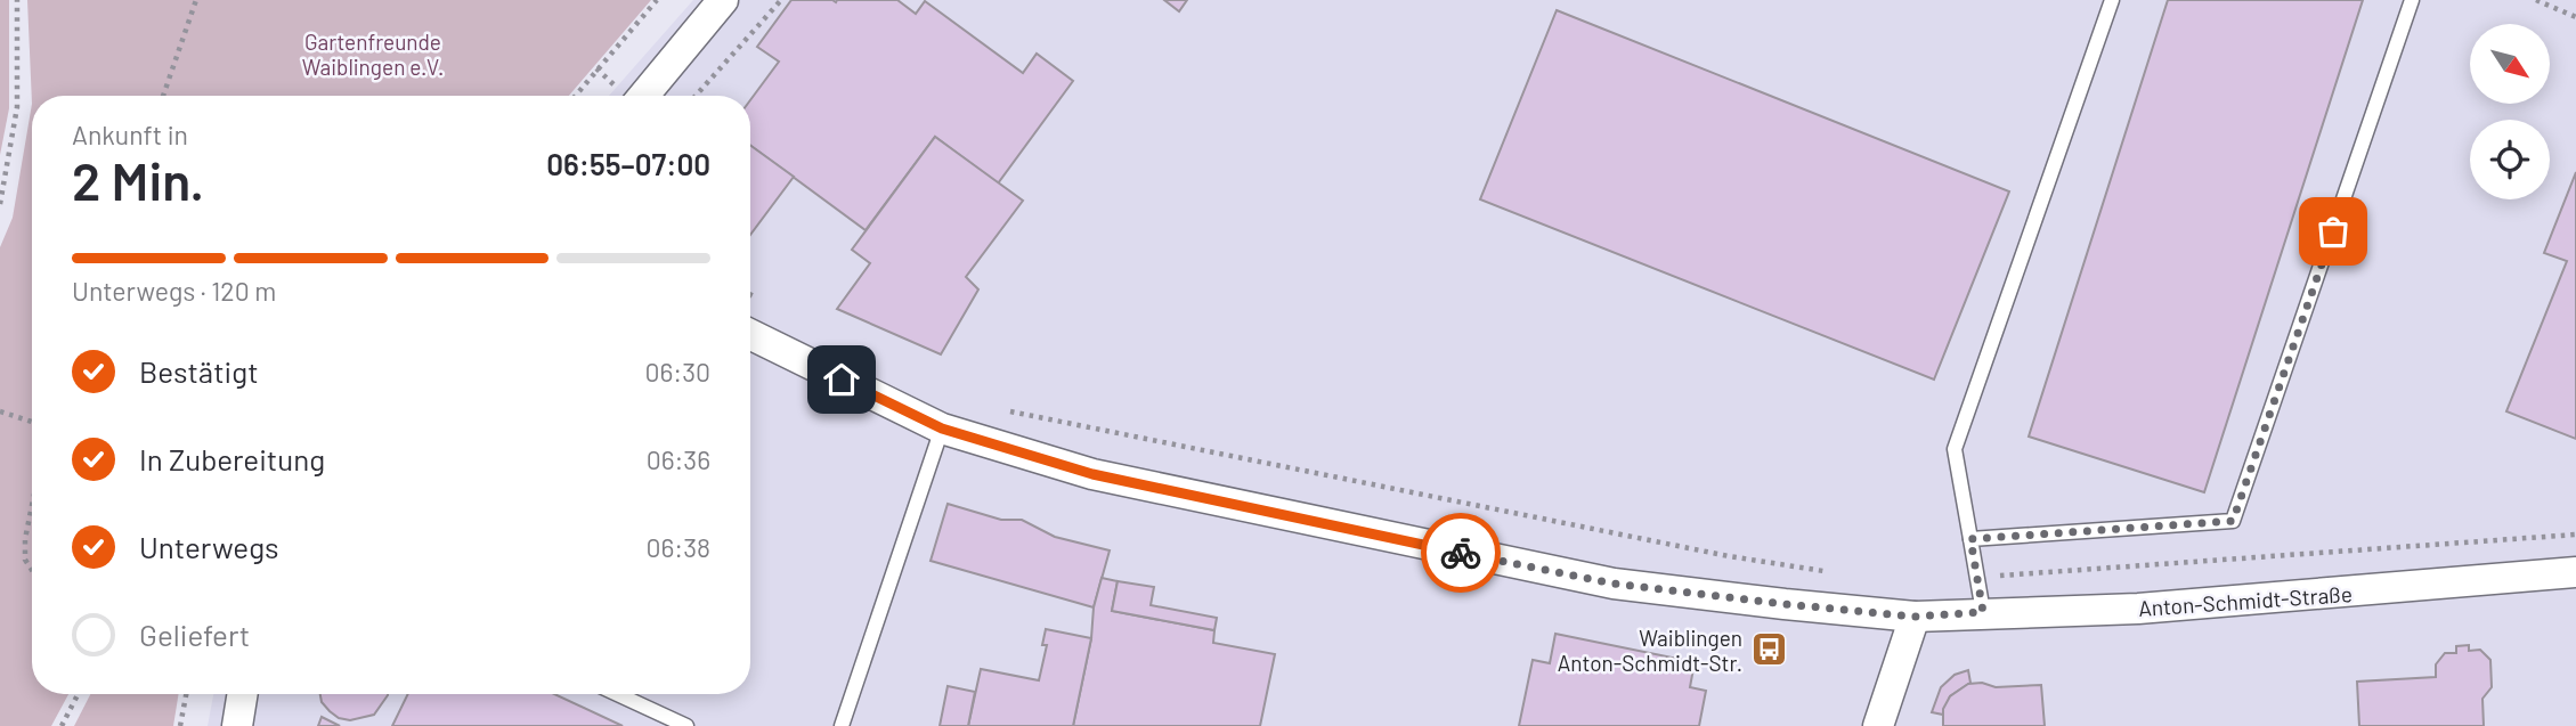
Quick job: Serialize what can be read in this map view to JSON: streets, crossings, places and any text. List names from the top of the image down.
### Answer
{
  "streets": {
    "street": ["Anton-Schmidt-Straße"]
  },
  "parks": ["Gartenfreunde Waiblingen e.V."],
  "places": {
    "bus stop": ["Waiblingen Anton-Schmidt-Str."]
  },
  "north": "bottom right",
  "page": {
    "heading": ["2 Min.", "Ankunft in", "06:55–07:00"],
    "bar": "Unterwegs · 120 m",
    "list": [
      ["Bestätigt", "06:30"],
      ["In Zubereitung", "06:36"],
      ["Unterwegs", "06:38"],
      "Geliefert"
    ]
  }
}
